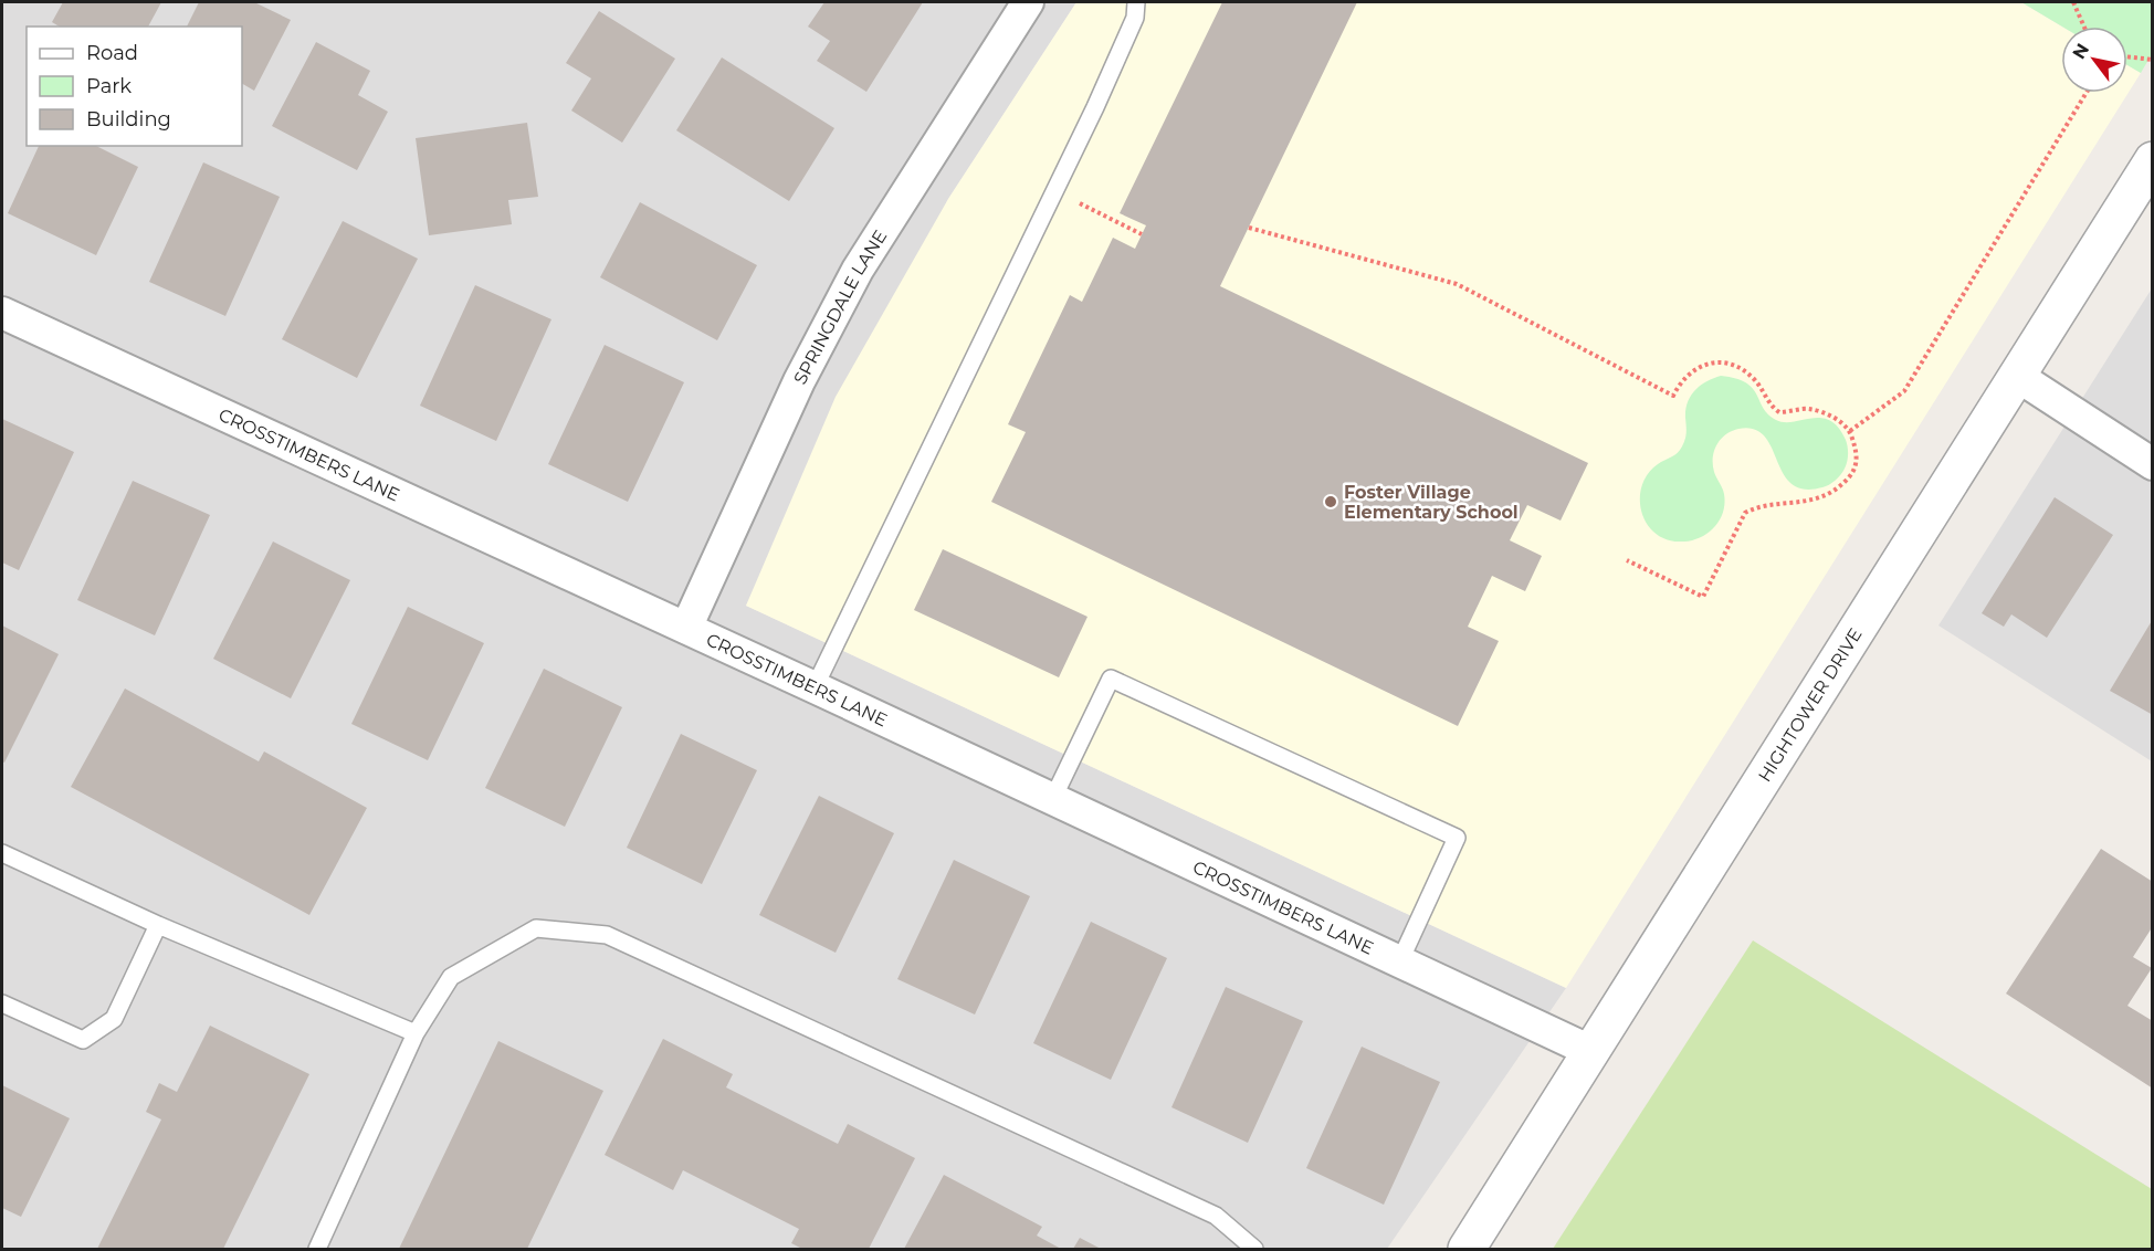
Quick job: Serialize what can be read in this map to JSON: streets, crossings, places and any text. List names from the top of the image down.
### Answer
{
  "streets": {
    "street": ["SPRINGDALE LANE", "CROSSTIMBERS LANE", "HIGHTOWER DRIVE"]
  },
  "crossings": [
    ["SPRINGDALE LANE", "CROSSTIMBERS LANE"],
    ["CROSSTIMBERS LANE", "HIGHTOWER DRIVE"]
  ],
  "places": ["Foster Village Elementary School"],
  "legend": ["Road", "Park", "Building"],
  "north": "top left"
}
